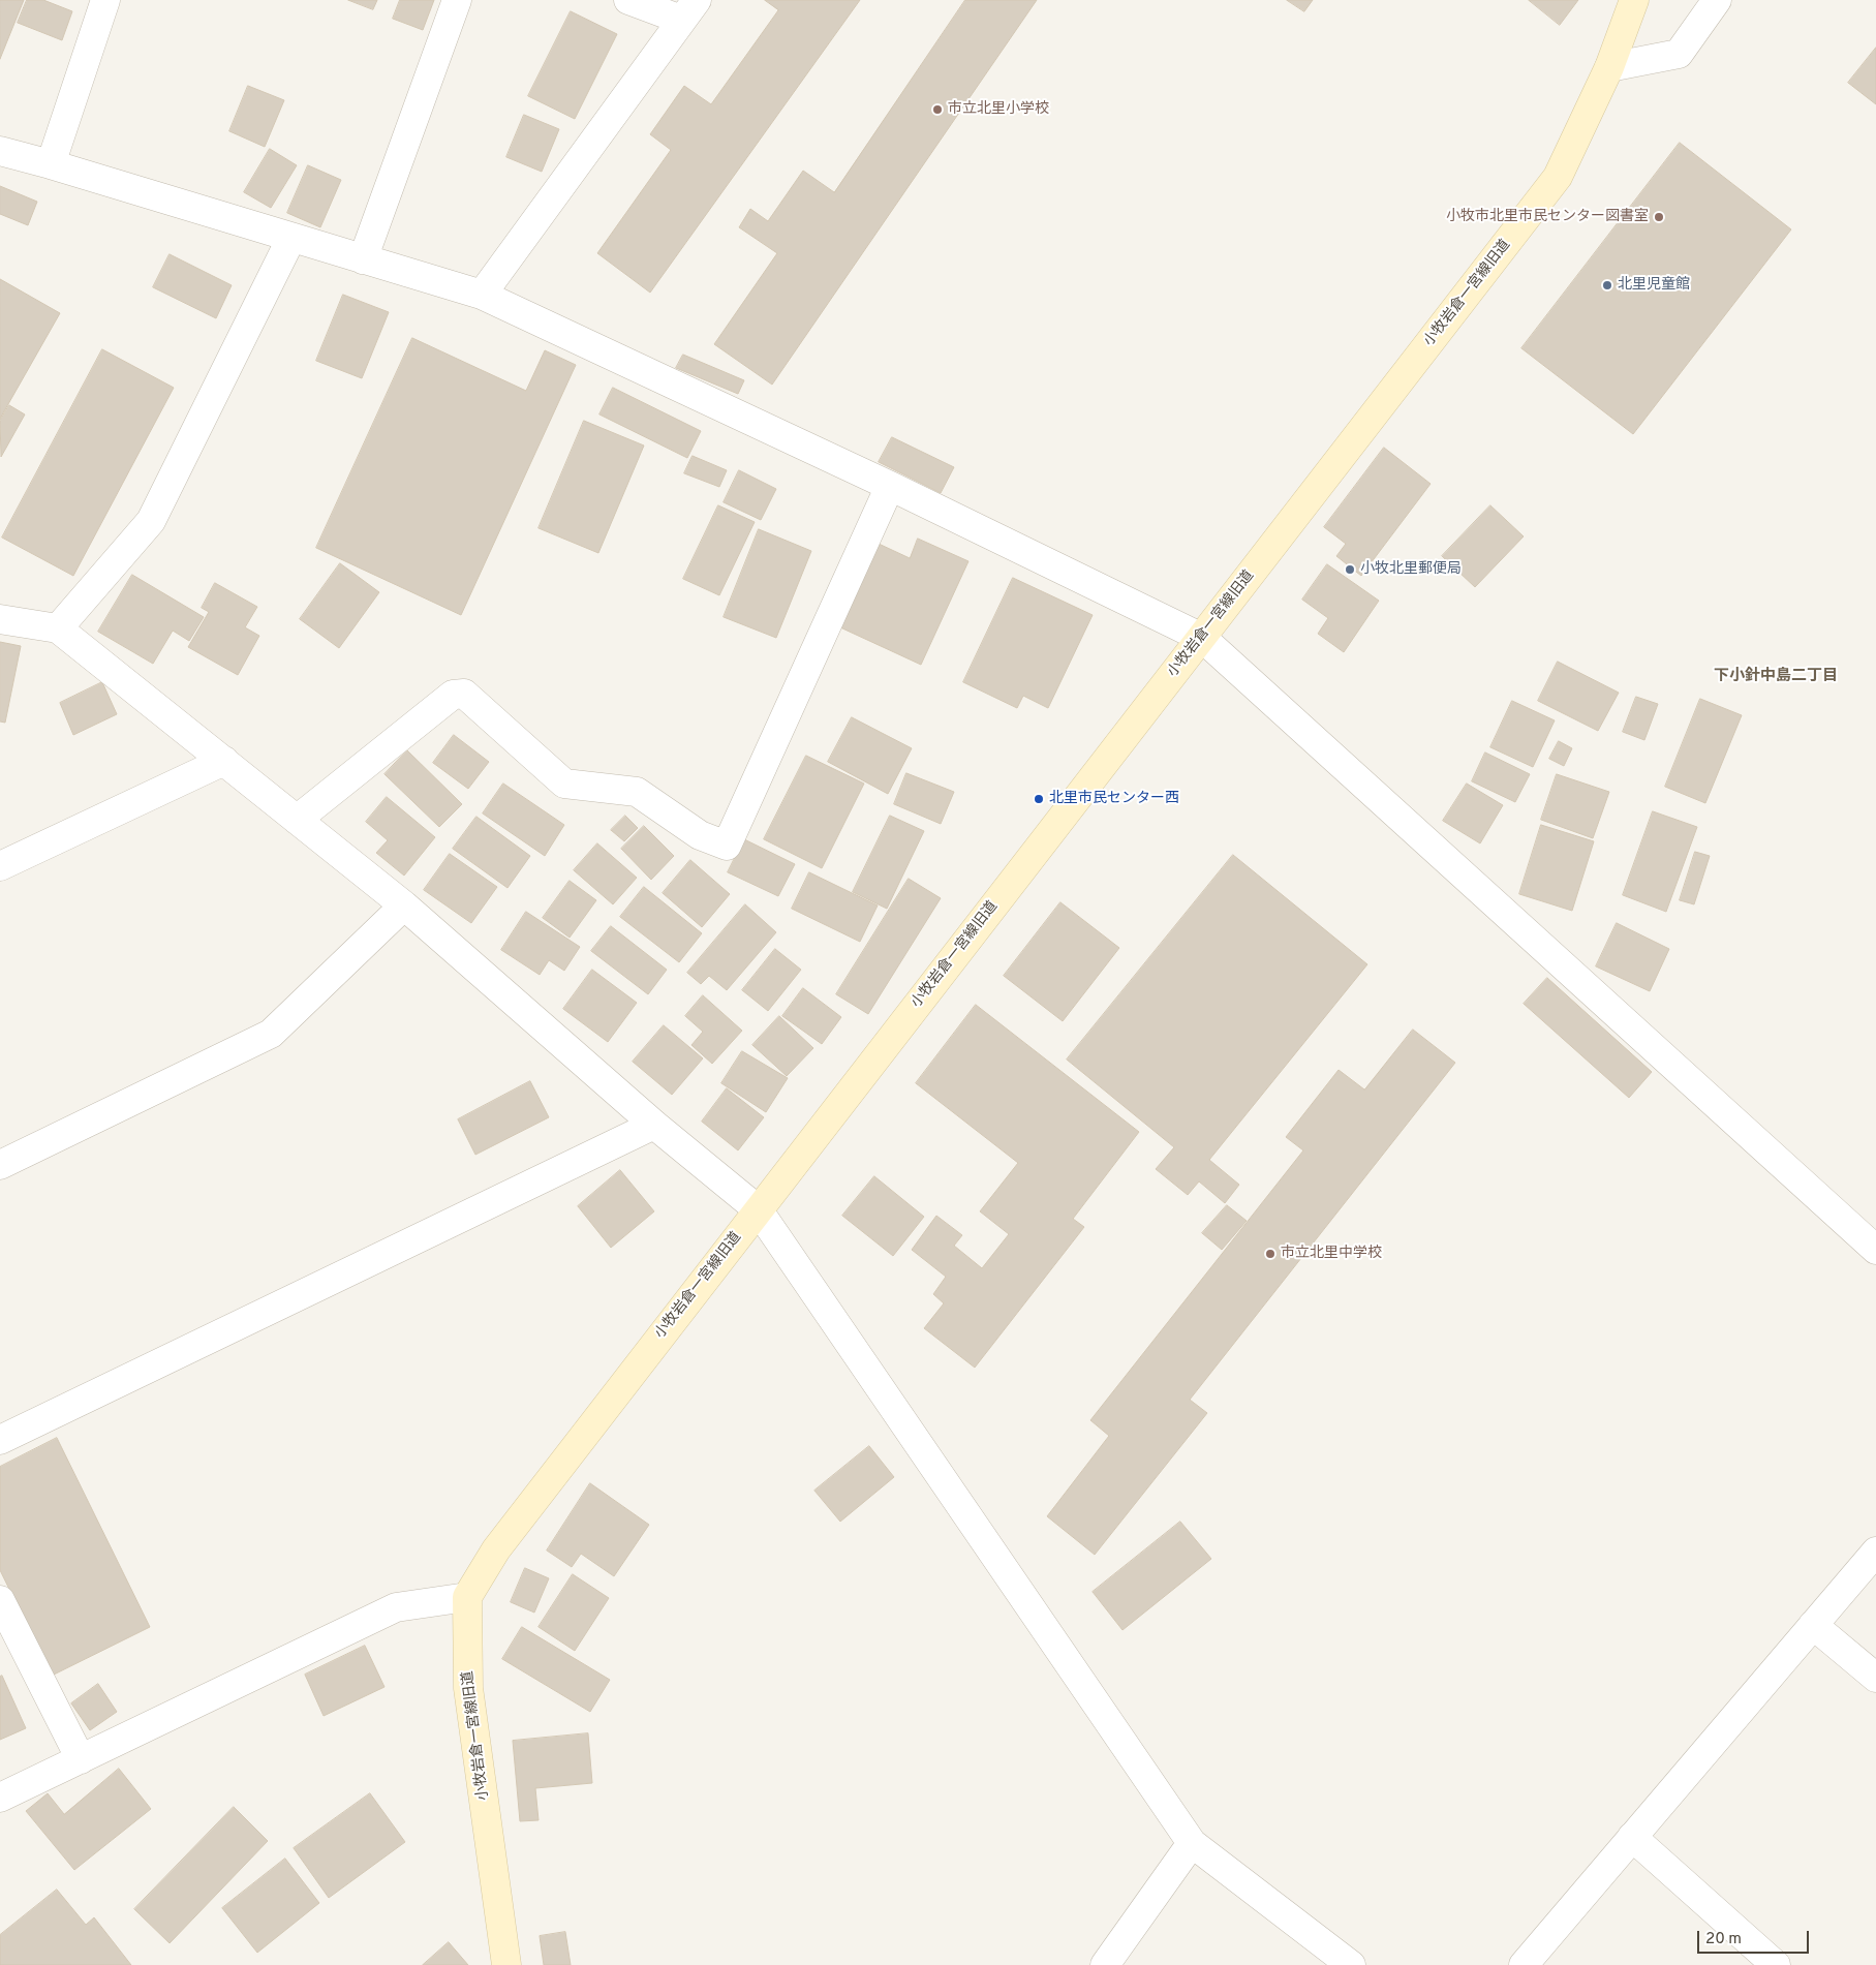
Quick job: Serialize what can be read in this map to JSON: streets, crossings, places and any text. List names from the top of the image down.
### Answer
{
  "streets": {
    "street": ["小牧岩倉一宮線旧道"]
  },
  "districts": ["下小針中島二丁目"],
  "places": [
    "市立北里小学校",
    "小牧市北里市民センター図書室",
    "北里児童館",
    "小牧北里郵便局",
    "北里市民センター西",
    "市立北里中学校"
  ],
  "scale_bar": "20 m"
}
